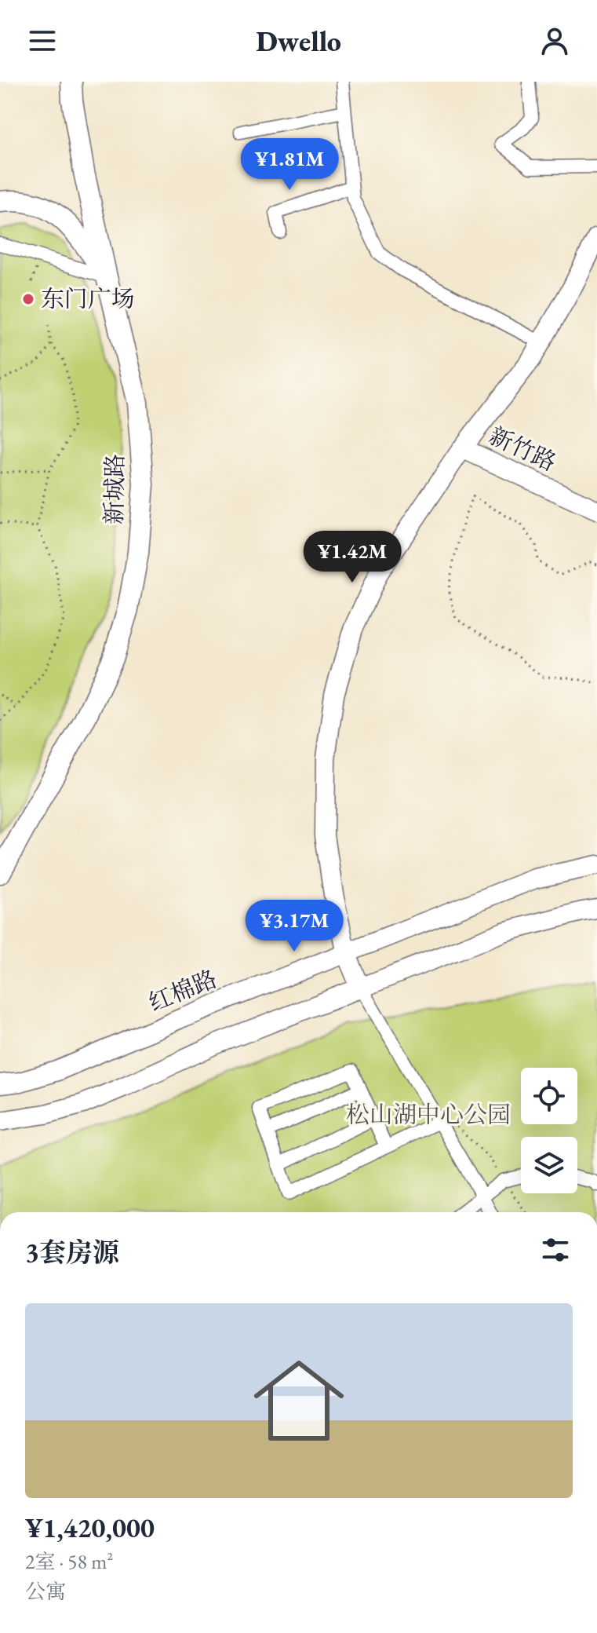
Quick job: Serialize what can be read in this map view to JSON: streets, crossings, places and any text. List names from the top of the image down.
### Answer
{
  "streets": {
    "main road": ["新竹路", "新城路", "红棉路"]
  },
  "parks": ["松山湖中心公园"],
  "places": ["东门广场"],
  "page": {
    "header": "Dwello",
    "price": ["¥1.81M", "¥1.42M", "¥3.17M"],
    "heading": "3套房源",
    "list": [
      {
        "name": "¥1,420,000",
        "note": "2室 · 58 m² · 公寓"
      }
    ]
  }
}
